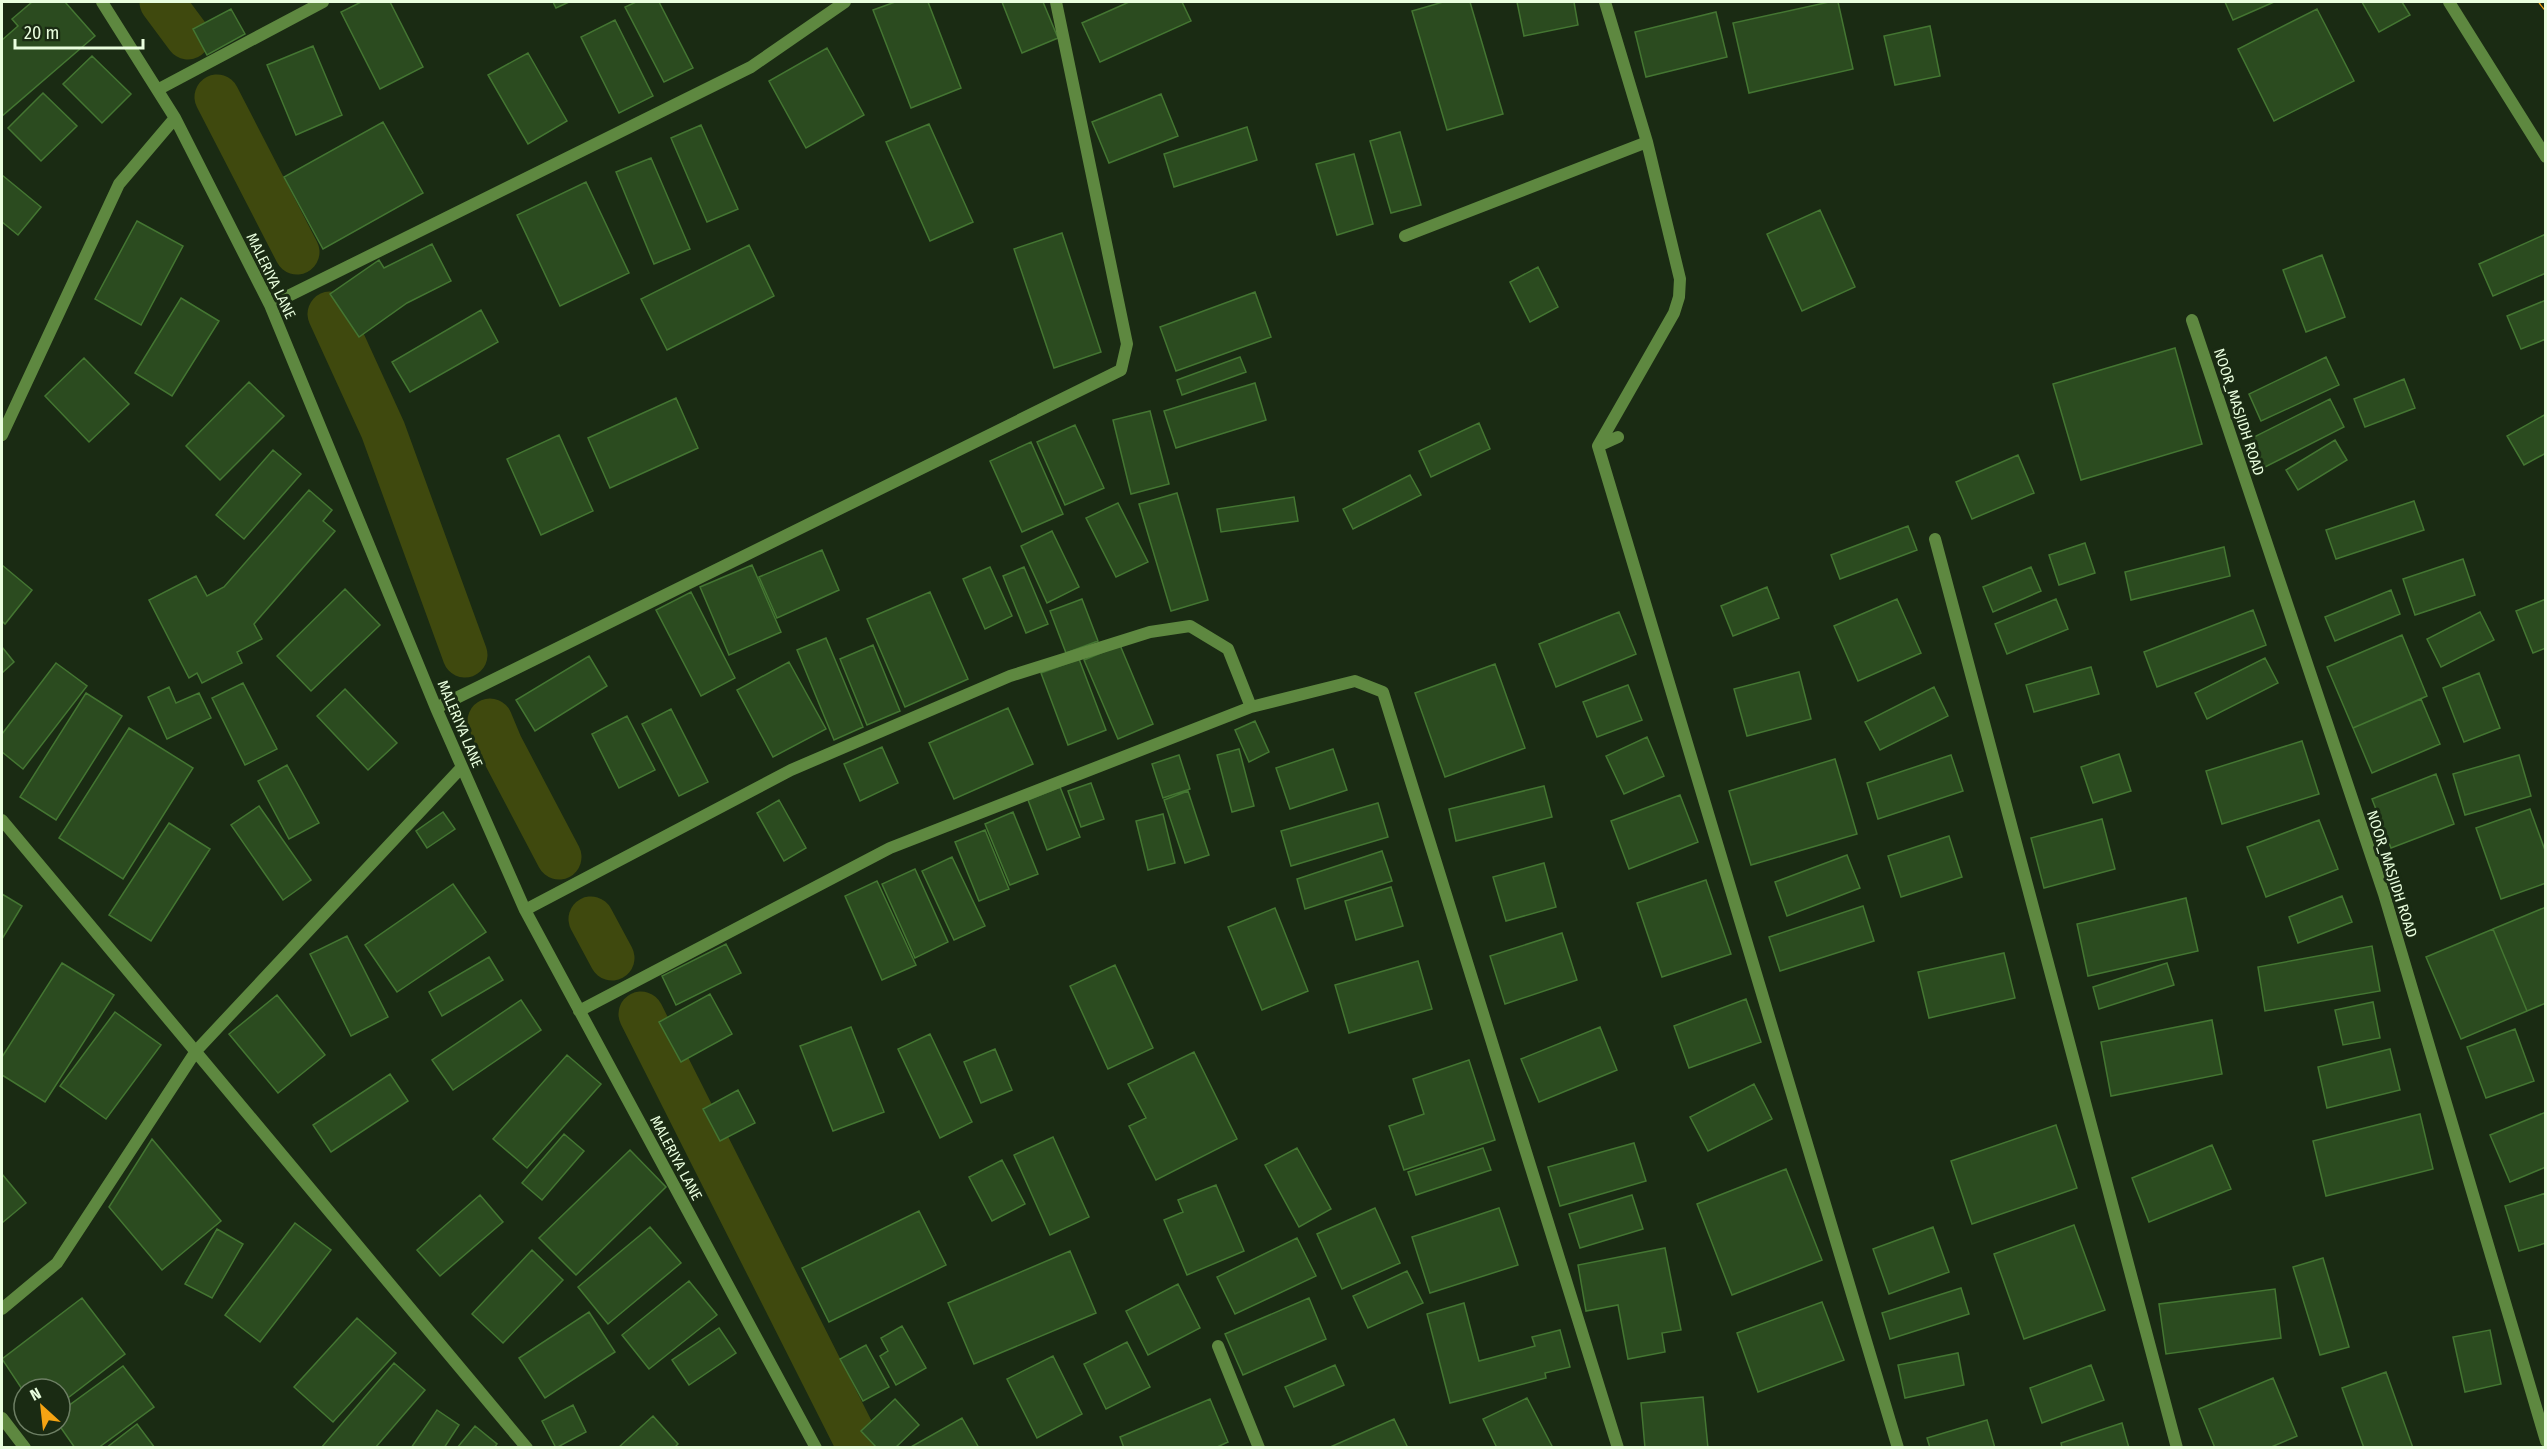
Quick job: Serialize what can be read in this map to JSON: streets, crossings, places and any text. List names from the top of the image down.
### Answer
{
  "streets": {
    "street": ["MALERIYA LANE", "NOOR_MASJIDH ROAD"]
  },
  "scale_bar": "20 m",
  "north": "top left"
}
